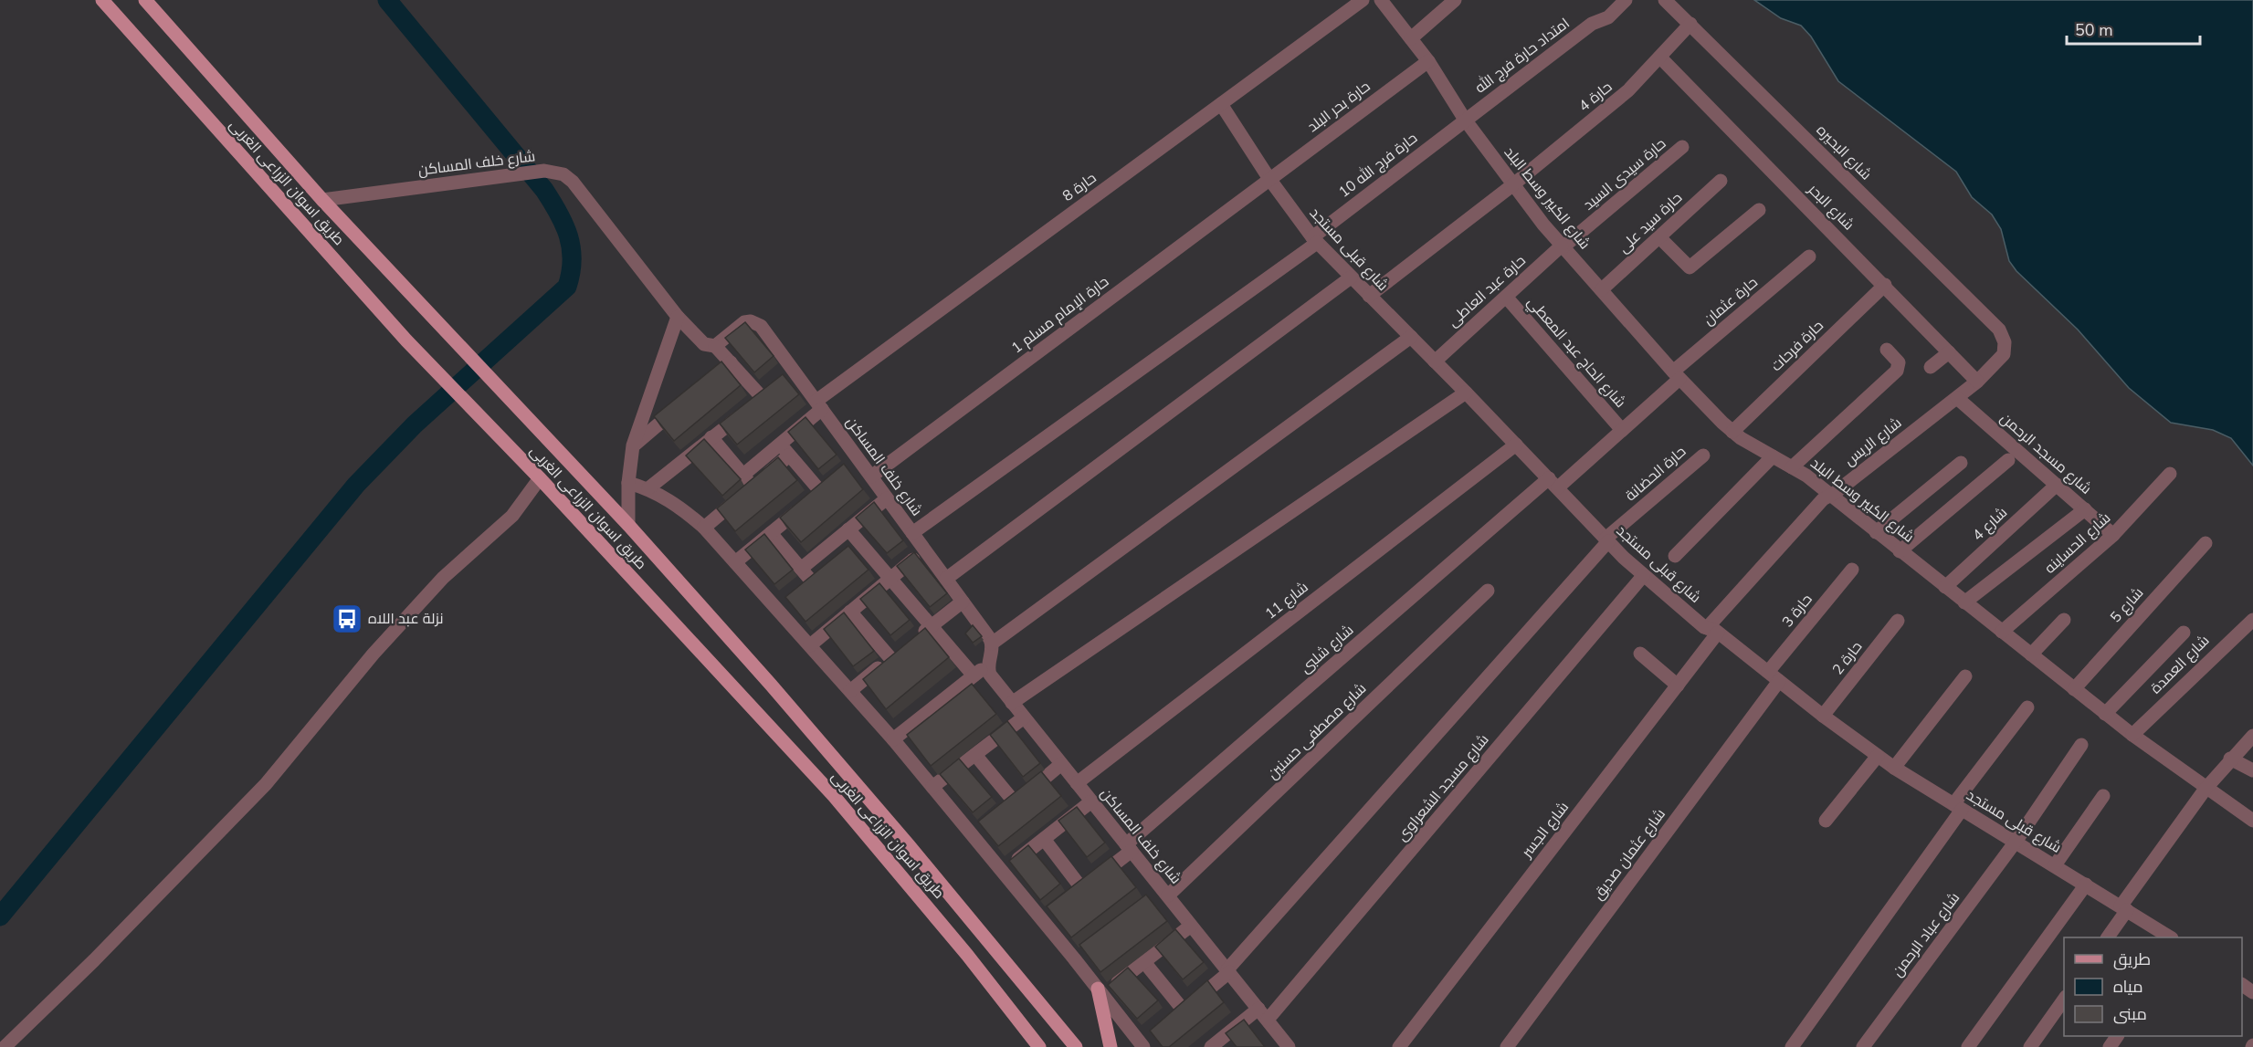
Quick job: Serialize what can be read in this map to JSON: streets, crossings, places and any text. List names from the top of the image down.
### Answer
{
  "streets": {
    "main road": ["طريق اسوان الزراعى الغربى"],
    "street": [
      "امتداد حارة فرج الله",
      "حارة 4",
      "حارة بحر البلد",
      "شارع البحيره",
      "شارع خلف المساكن",
      "حارة فرج الله 10",
      "حارة سيدى السيد",
      "حارة 8",
      "شارع الكبير وسط البلد",
      "شارع البحر",
      "حارة سيد على",
      "شارع قبلى مستجد",
      "حارة عبد العاطى",
      "حارة عثمان",
      "حارة الإمام مسلم 1",
      "حارة فرحات",
      "شارع الحاج عبد المعطي",
      "شارع الريس",
      "شارع مسجد الرحمن",
      "حارة الحضانة",
      "شارع 4",
      "شارع الحساينه",
      "شارع 11",
      "شارع 5",
      "حارة 3",
      "شارع شلبى",
      "حارة 2",
      "شارع العمدة",
      "شارع مصطفى حسنين",
      "شارع مسجد الشعراوى",
      "شارع الجسر",
      "شارع عثمان صديق",
      "شارع عباد الرحمن"
    ]
  },
  "crossings": [
    ["امتداد حارة فرج الله", "حارة فرج الله 10"],
    ["امتداد حارة فرج الله", "شارع الكبير وسط البلد"],
    ["حارة 4", "شارع البحيره"],
    ["حارة 4", "شارع الكبير وسط البلد"],
    ["حارة 4", "شارع البحر"],
    ["حارة بحر البلد", "شارع الكبير وسط البلد"],
    ["حارة بحر البلد", "شارع قبلى مستجد"],
    ["حارة بحر البلد", "حارة الإمام مسلم 1"],
    ["شارع البحيره", "شارع الريس"],
    ["شارع خلف المساكن", "حارة فرج الله 10"],
    ["شارع خلف المساكن", "طريق اسوان الزراعى الغربى"],
    ["شارع خلف المساكن", "حارة 8"],
    ["شارع خلف المساكن", "حارة الإمام مسلم 1"],
    ["شارع خلف المساكن", "حارة الحضانة"],
    ["شارع خلف المساكن", "شارع 11"],
    ["شارع خلف المساكن", "شارع شلبى"],
    ["شارع خلف المساكن", "شارع مصطفى حسنين"],
    ["شارع خلف المساكن", "شارع مسجد الشعراوى"],
    ["حارة فرج الله 10", "شارع الكبير وسط البلد"],
    ["حارة فرج الله 10", "شارع قبلى مستجد"],
    ["حارة سيدى السيد", "شارع الكبير وسط البلد"],
    ["حارة سيدى السيد", "حارة عبد العاطى"],
    ["حارة 8", "شارع قبلى مستجد"],
    ["شارع الكبير وسط البلد", "حارة سيد على"],
    ["شارع الكبير وسط البلد", "حارة عبد العاطى"],
    ["شارع الكبير وسط البلد", "حارة عثمان"],
    ["شارع الكبير وسط البلد", "حارة فرحات"],
    ["شارع الكبير وسط البلد", "شارع الريس"],
    ["شارع الكبير وسط البلد", "شارع 4"],
    ["شارع الكبير وسط البلد", "شارع الحساينه"],
    ["شارع الكبير وسط البلد", "شارع 5"],
    ["شارع الكبير وسط البلد", "شارع العمدة"],
    ["شارع البحر", "حارة فرحات"],
    ["شارع البحر", "شارع الريس"],
    ["شارع قبلى مستجد", "حارة عبد العاطى"],
    ["شارع قبلى مستجد", "حارة عثمان"],
    ["شارع قبلى مستجد", "حارة الإمام مسلم 1"],
    ["شارع قبلى مستجد", "شارع الريس"],
    ["شارع قبلى مستجد", "حارة الحضانة"],
    ["شارع قبلى مستجد", "شارع 11"],
    ["شارع قبلى مستجد", "حارة 3"],
    ["شارع قبلى مستجد", "شارع شلبى"],
    ["شارع قبلى مستجد", "حارة 2"],
    ["شارع قبلى مستجد", "شارع مسجد الشعراوى"],
    ["شارع قبلى مستجد", "شارع الجسر"],
    ["شارع قبلى مستجد", "شارع عثمان صديق"],
    ["شارع قبلى مستجد", "شارع عباد الرحمن"],
    ["حارة عبد العاطى", "شارع الحاج عبد المعطي"],
    ["حارة عثمان", "شارع الحاج عبد المعطي"],
    ["حارة عثمان", "شارع شلبى"],
    ["شارع الريس", "شارع مسجد الرحمن"],
    ["شارع الريس", "شارع الجسر"],
    ["شارع مسجد الرحمن", "شارع 4"],
    ["شارع مسجد الرحمن", "شارع الحساينه"],
    ["حارة 3", "شارع عثمان صديق"]
  ],
  "places": {
    "bus stop": ["نزلة عبد اللاه"]
  },
  "legend": ["طريق", "مياه", "مبنى"],
  "scale_bar": "50 m"
}
